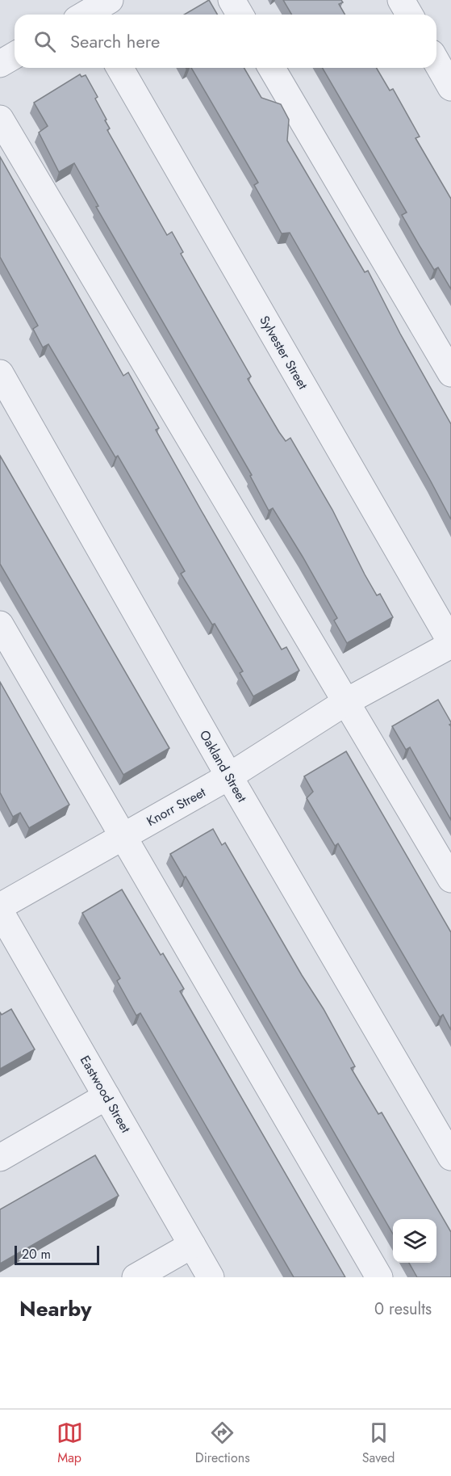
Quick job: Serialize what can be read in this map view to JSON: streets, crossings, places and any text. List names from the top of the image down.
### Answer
{
  "streets": {
    "street": [
      "Sylvester Street",
      "Oakland Street",
      "Knorr Street",
      "Eastwood Street"
    ]
  },
  "crossings": [
    ["Sylvester Street", "Knorr Street"],
    ["Oakland Street", "Knorr Street"]
  ],
  "scale_bar": "20 m",
  "page": {
    "search": "Search here",
    "scale": "20 m",
    "heading": ["Nearby", "0 results"],
    "nav": ["Map", "Directions", "Saved"]
  }
}
